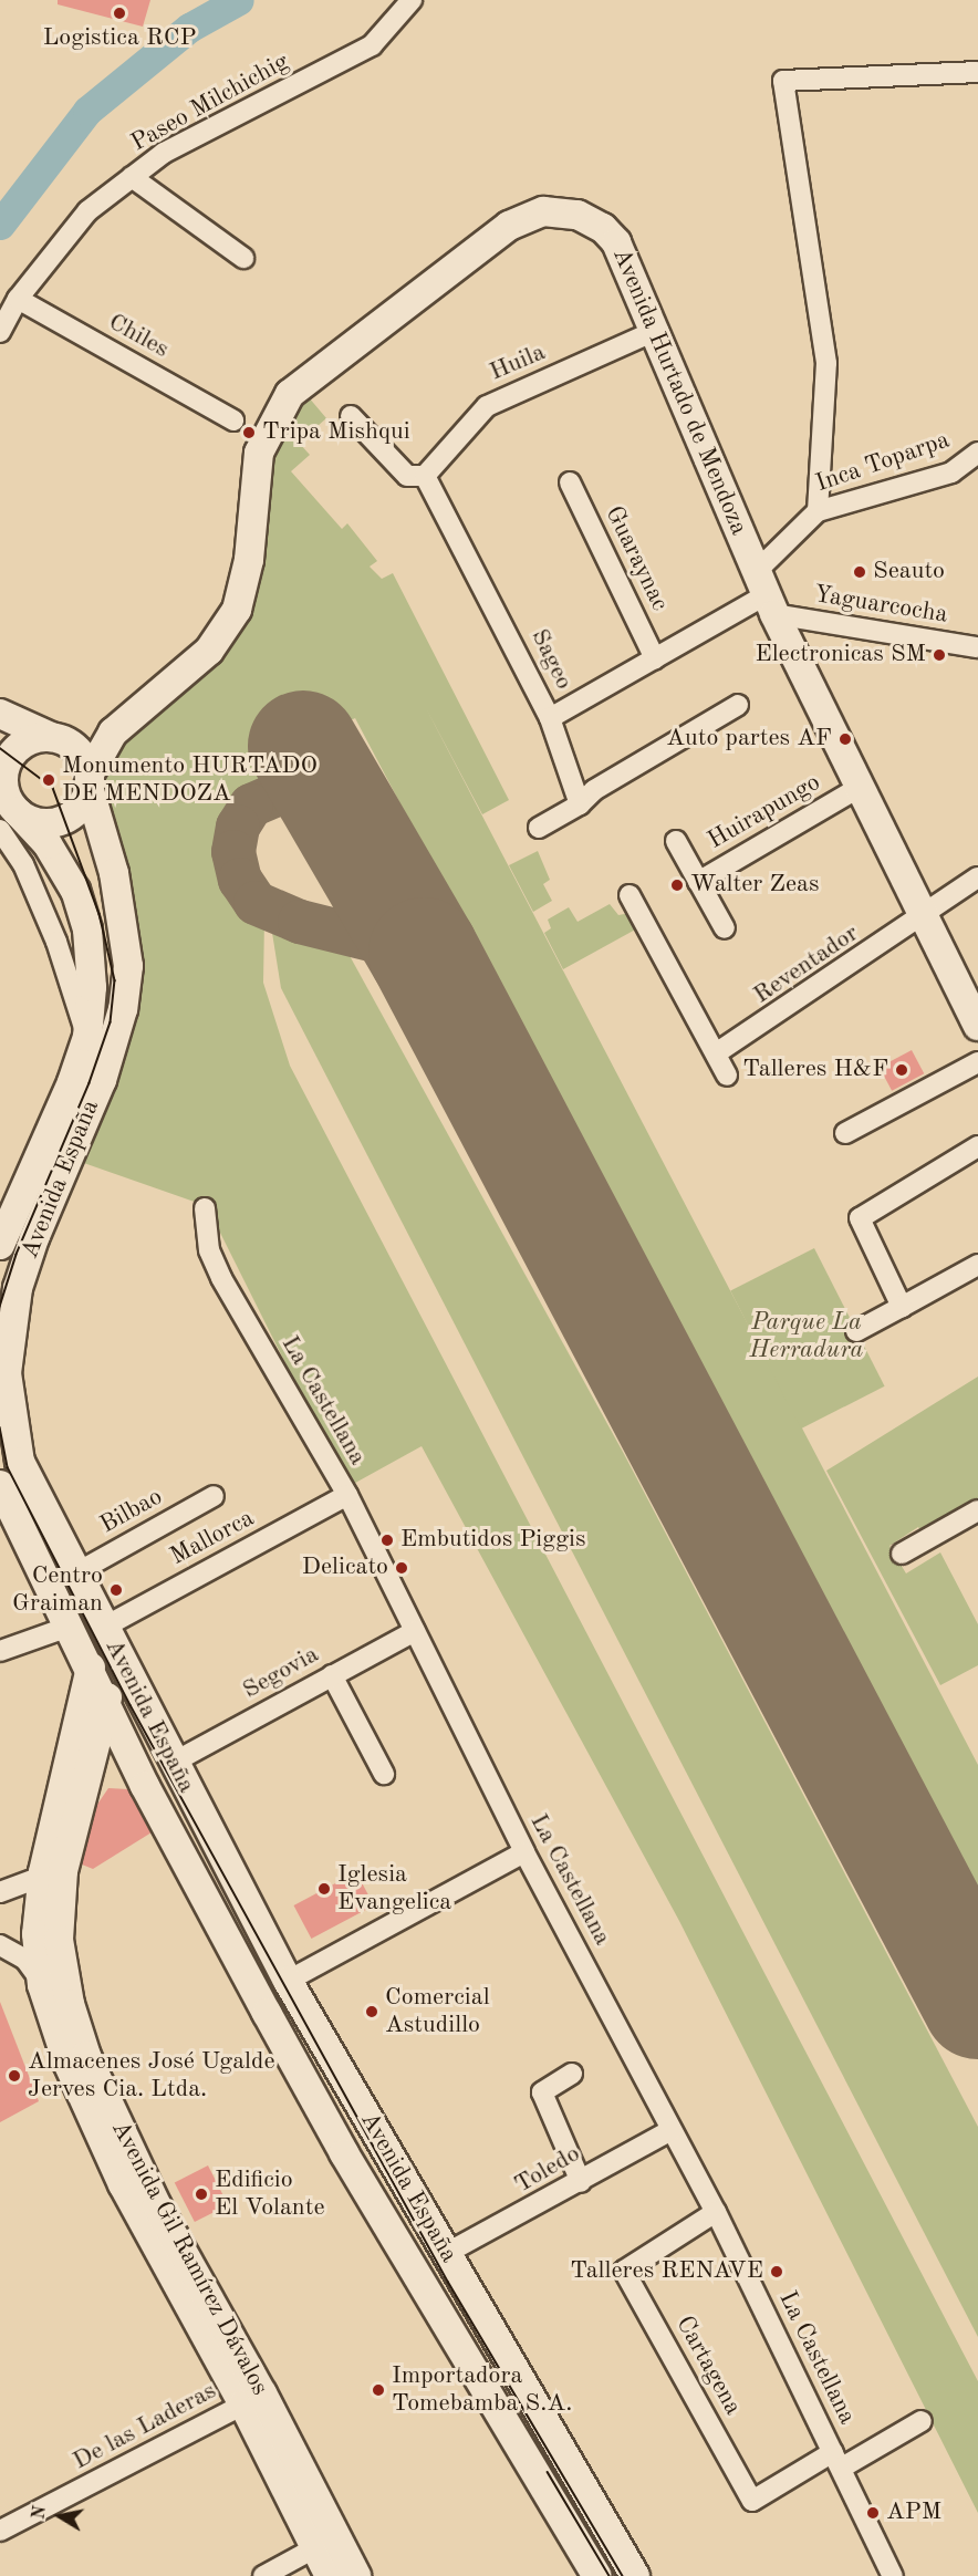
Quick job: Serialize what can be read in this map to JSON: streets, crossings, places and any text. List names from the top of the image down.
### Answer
{
  "streets": {
    "main road": ["Avenida Hurtado de Mendoza", "Avenida España", "Avenida Gil Ramírez Dávalos"],
    "street": [
      "Paseo Milchichig",
      "Chiles",
      "Huila",
      "Inca Toparpa",
      "Guaraynac",
      "Yaguarcocha",
      "Sageo",
      "Huirapungo",
      "Reventador",
      "La Castellana",
      "Bilbao",
      "Mallorca",
      "Segovia",
      "Toledo",
      "Cartagena",
      "De las Laderas"
    ]
  },
  "crossings": [
    ["Paseo Milchichig", "Chiles"],
    ["Huila", "Avenida Hurtado de Mendoza"],
    ["Huila", "Sageo"],
    ["Avenida Hurtado de Mendoza", "Inca Toparpa"],
    ["Avenida Hurtado de Mendoza", "Yaguarcocha"],
    ["Avenida Hurtado de Mendoza", "Sageo"],
    ["Avenida Hurtado de Mendoza", "Huirapungo"],
    ["Avenida Hurtado de Mendoza", "Reventador"],
    ["Avenida Hurtado de Mendoza", "Avenida España"],
    ["Inca Toparpa", "Yaguarcocha"],
    ["Inca Toparpa", "Sageo"],
    ["Guaraynac", "Sageo"],
    ["Yaguarcocha", "Sageo"],
    ["Avenida España", "Bilbao"],
    ["Avenida España", "Mallorca"],
    ["Avenida España", "Segovia"],
    ["Avenida España", "Toledo"],
    ["Avenida España", "Avenida Gil Ramírez Dávalos"],
    ["La Castellana", "Mallorca"],
    ["La Castellana", "Segovia"],
    ["La Castellana", "Toledo"],
    ["La Castellana", "Cartagena"],
    ["Avenida Gil Ramírez Dávalos", "De las Laderas"]
  ],
  "parks": ["Parque La Herradura"],
  "places": [
    "Logistica RCP",
    "Tripa Mishqui",
    "Seauto",
    "Electronicas SM",
    "Auto partes AF",
    "Monumento HURTADO DE MENDOZA",
    "Walter Zeas",
    "Talleres H&F",
    "Embutidos Piggis",
    "Delicato",
    "Centro Graiman",
    "Iglesia Evangelica",
    "Comercial Astudillo",
    "Almacenes José Ugalde Jerves Cia. Ltda.",
    "Edificio El Volante",
    "Talleres RENAVE",
    "Importadora Tomebamba S.A.",
    "APM"
  ],
  "north": "left"
}
